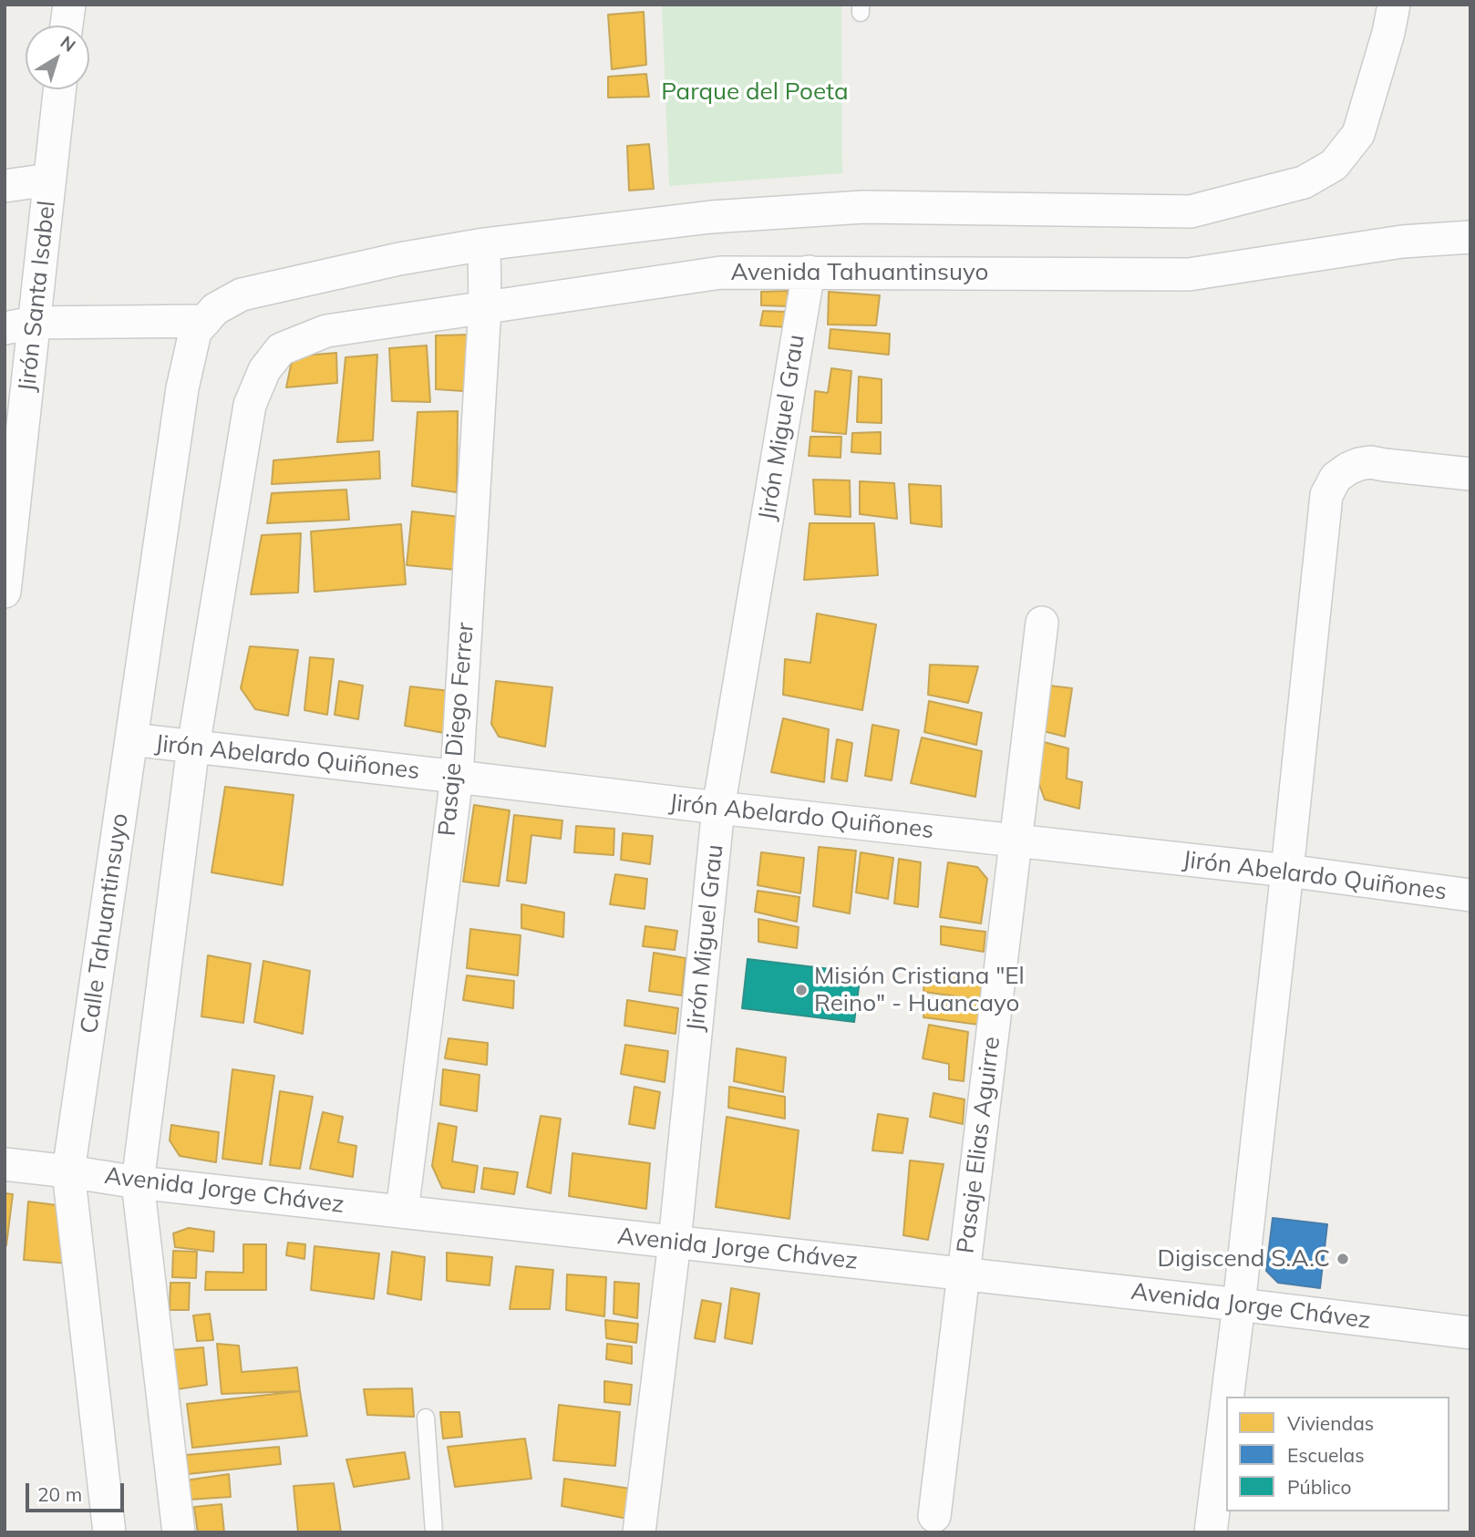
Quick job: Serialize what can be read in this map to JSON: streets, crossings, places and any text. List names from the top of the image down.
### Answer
{
  "streets": {
    "street": [
      "Avenida Tahuantinsuyo",
      "Jirón Santa Isabel",
      "Jirón Miguel Grau",
      "Pasaje Diego Ferrer",
      "Jirón Abelardo Quiñones",
      "Calle Tahuantinsuyo",
      "Pasaje Elias Aguirre",
      "Avenida Jorge Chávez"
    ]
  },
  "crossings": [
    ["Avenida Tahuantinsuyo", "Jirón Miguel Grau"],
    ["Avenida Tahuantinsuyo", "Pasaje Diego Ferrer"],
    ["Avenida Tahuantinsuyo", "Jirón Abelardo Quiñones"],
    ["Jirón Miguel Grau", "Jirón Abelardo Quiñones"],
    ["Jirón Miguel Grau", "Avenida Jorge Chávez"],
    ["Pasaje Diego Ferrer", "Jirón Abelardo Quiñones"],
    ["Pasaje Diego Ferrer", "Avenida Jorge Chávez"],
    ["Jirón Abelardo Quiñones", "Calle Tahuantinsuyo"],
    ["Jirón Abelardo Quiñones", "Pasaje Elias Aguirre"],
    ["Calle Tahuantinsuyo", "Avenida Jorge Chávez"],
    ["Pasaje Elias Aguirre", "Avenida Jorge Chávez"]
  ],
  "parks": ["Parque del Poeta"],
  "places": ["Misión Cristiana \"El Reino\" - Huancayo", "Digiscend S.A.C"],
  "legend": ["Viviendas", "Escuelas", "Público"],
  "scale_bar": "20 m",
  "north": "top right"
}
